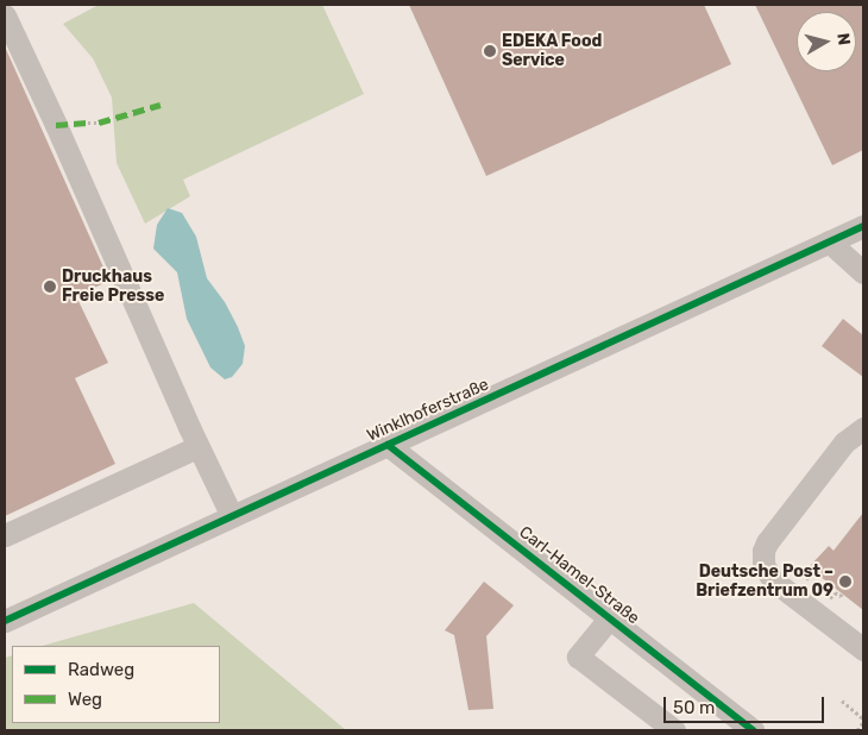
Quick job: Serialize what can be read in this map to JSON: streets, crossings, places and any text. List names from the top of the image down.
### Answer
{
  "streets": {
    "street": ["Winklhoferstraße", "Carl-Hamel-Straße"]
  },
  "crossings": [
    ["Winklhoferstraße", "Carl-Hamel-Straße"]
  ],
  "places": ["EDEKA Food Service", "Druckhaus Freie Presse", "Deutsche Post – Briefzentrum 09"],
  "legend": ["Radweg", "Weg"],
  "scale_bar": "50 m",
  "north": "right"
}
